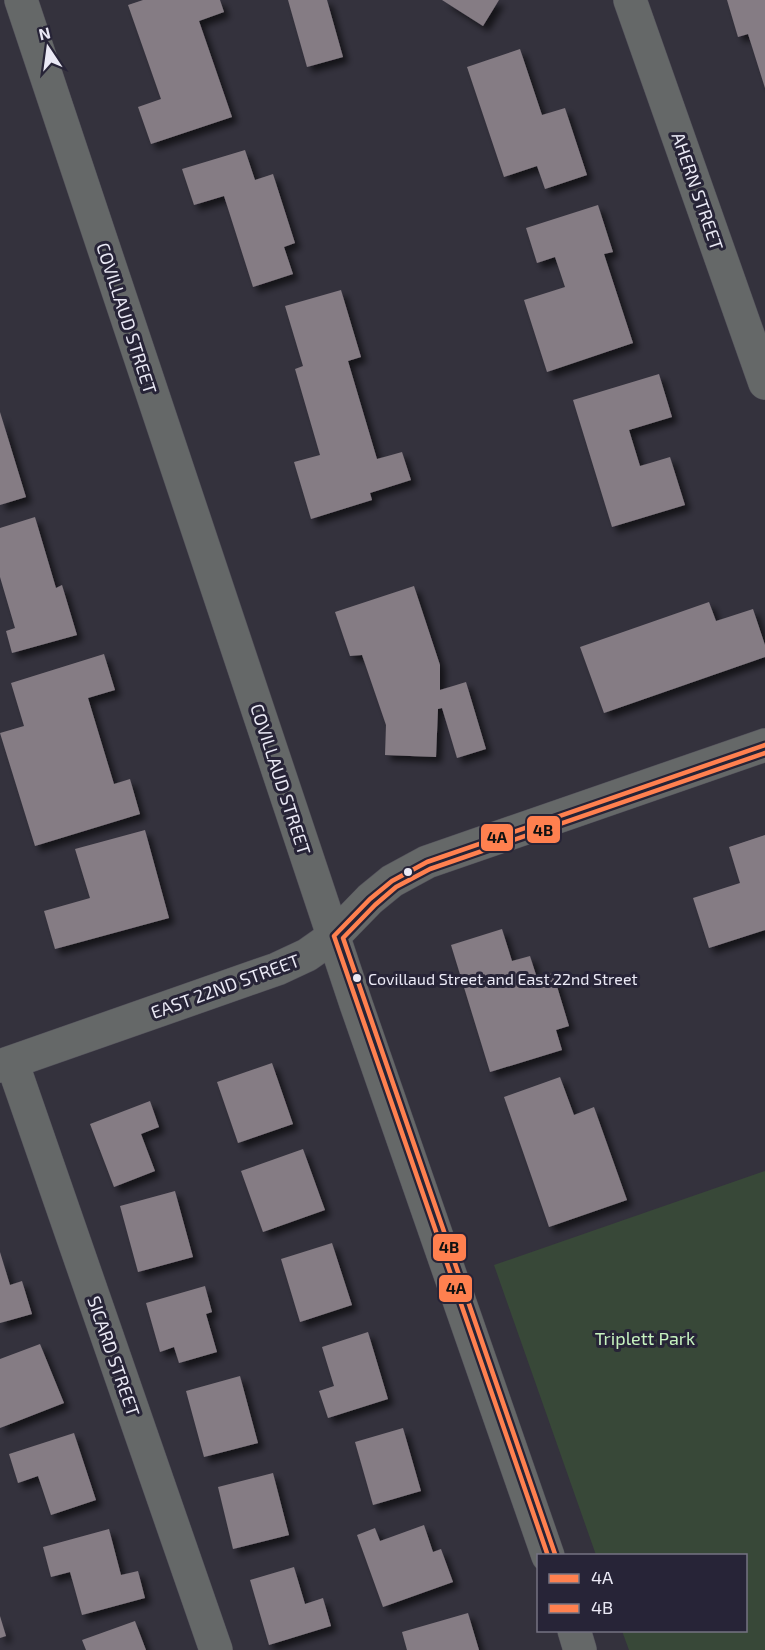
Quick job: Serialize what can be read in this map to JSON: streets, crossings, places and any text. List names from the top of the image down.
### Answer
{
  "streets": {
    "street": [
      "AHERN STREET",
      "COVILLAUD STREET",
      "EAST 22ND STREET",
      "SICARD STREET"
    ]
  },
  "crossings": [
    ["COVILLAUD STREET", "EAST 22ND STREET"],
    ["EAST 22ND STREET", "SICARD STREET"]
  ],
  "parks": ["Triplett Park"],
  "places": ["Covillaud Street and East 22nd Street"],
  "lines": ["transit line 4A", "transit line 4B"],
  "legend": ["4A", "4B"],
  "north": "top"
}
